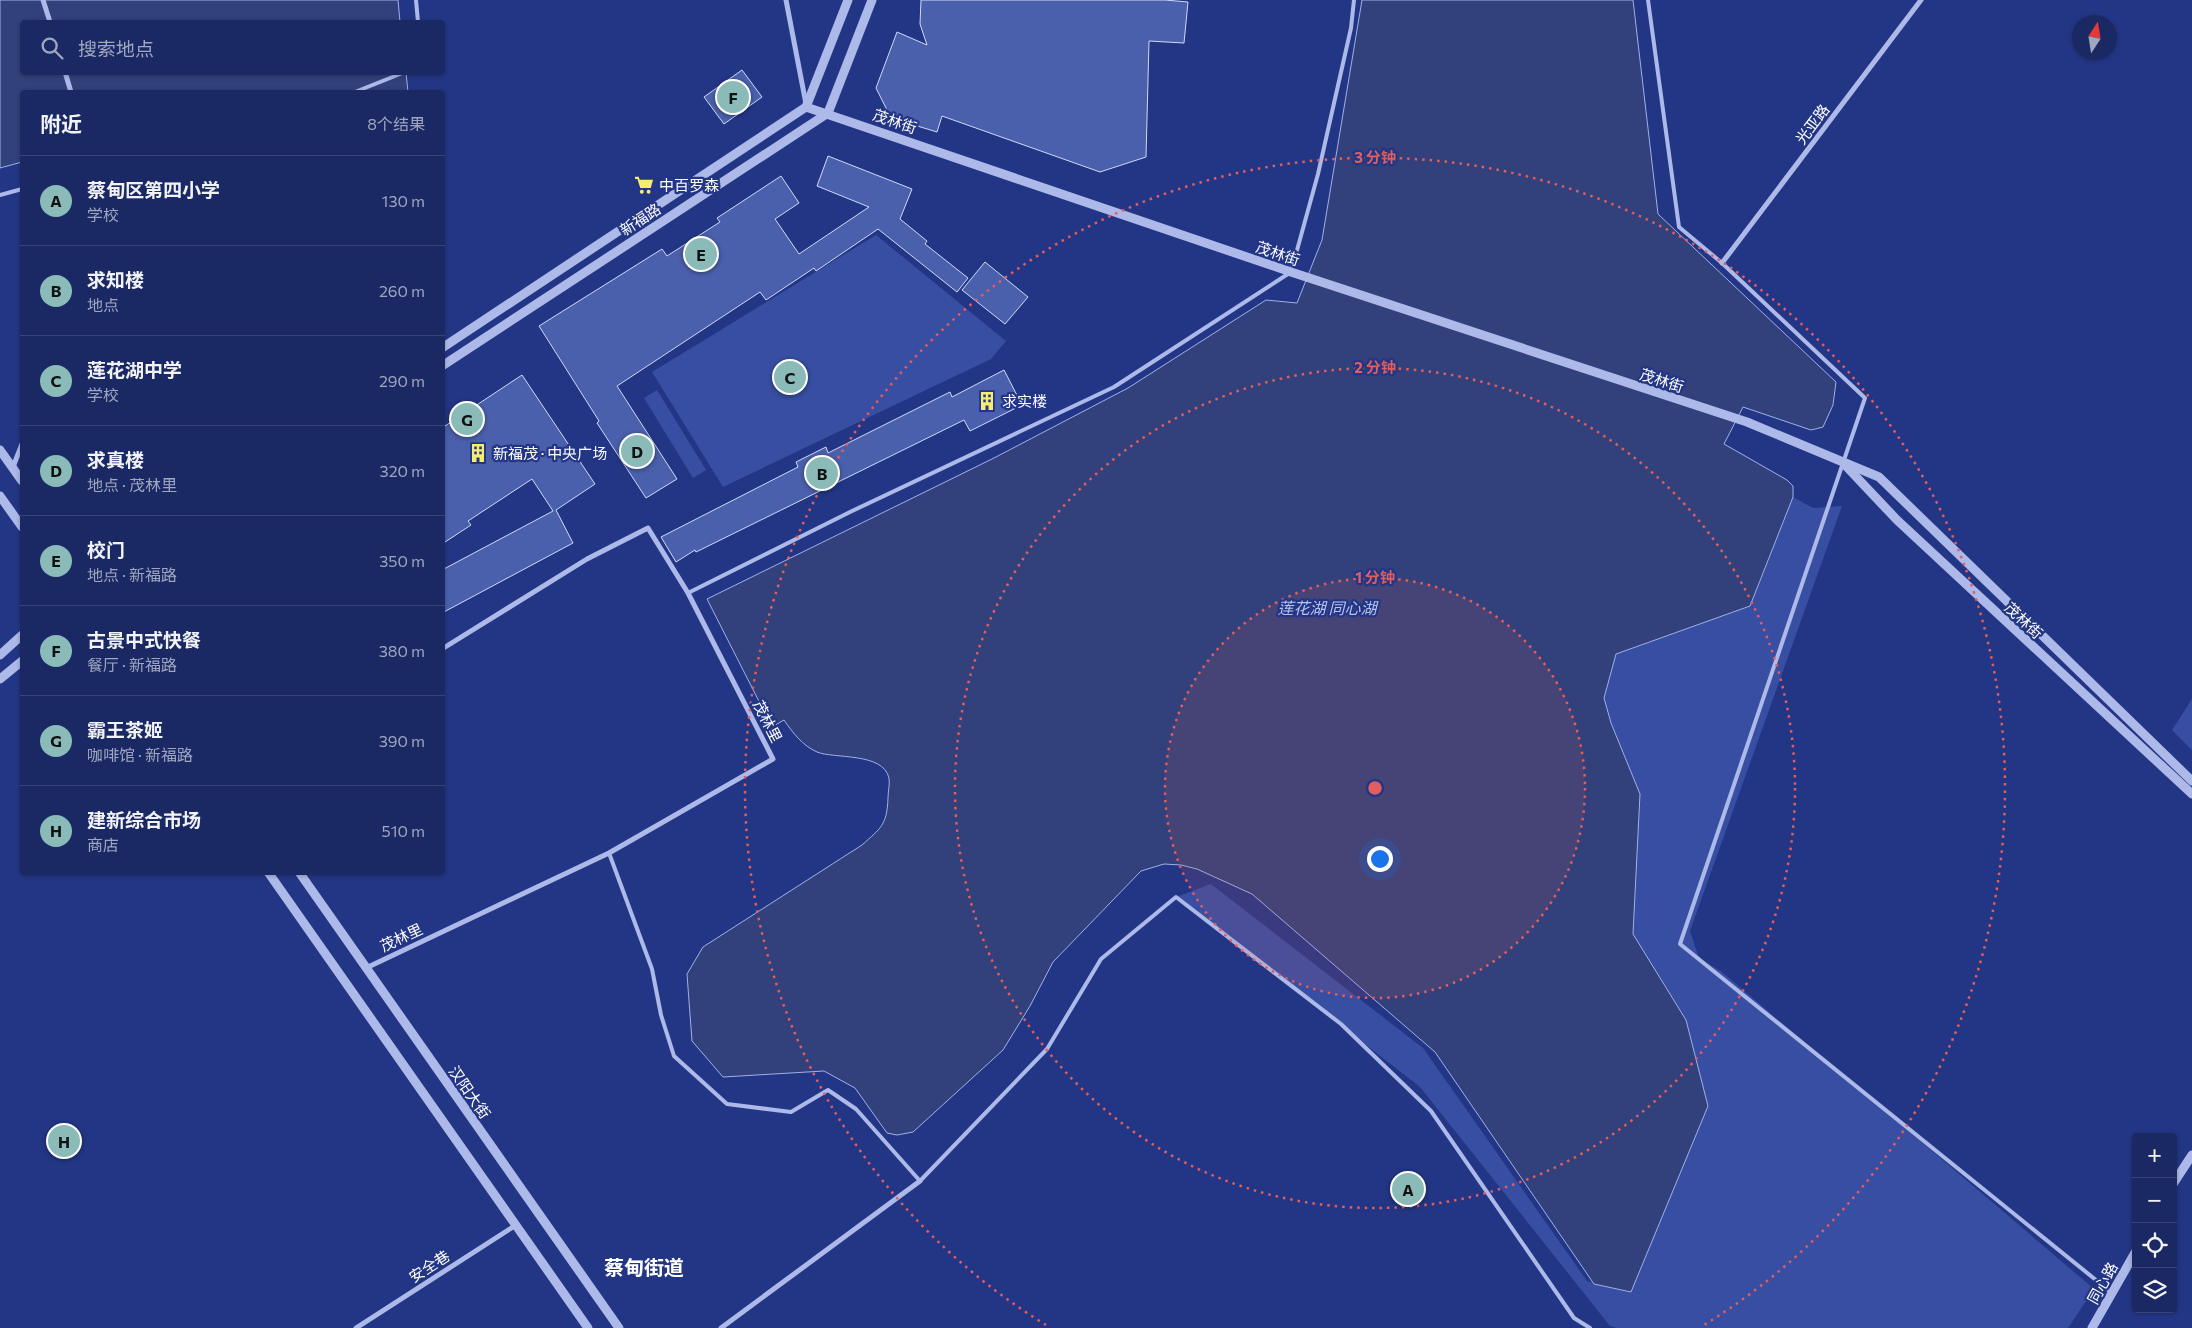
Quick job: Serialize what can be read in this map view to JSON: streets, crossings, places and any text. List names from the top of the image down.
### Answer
{
  "streets": {
    "street": [
      "茂林街",
      "光亚路",
      "新福路",
      "茂林里",
      "汉阳大街",
      "安全巷",
      "同心路"
    ]
  },
  "crossings": [
    ["茂林街", "新福路"],
    ["茂林里", "汉阳大街"]
  ],
  "districts": ["蔡甸街道"],
  "water": ["莲花湖 同心湖"],
  "places": {
    "supermarket": ["中百罗森"],
    "building": ["求实楼", "新福茂 · 中央广场"]
  },
  "north": "top",
  "page": {
    "search": "搜索地点",
    "pins": [
      "F",
      "E",
      "C",
      "G",
      "D",
      "B",
      "H",
      "A"
    ],
    "heading": ["附近", "8个结果"],
    "list": [
      {
        "mark": "A",
        "name": "蔡甸区第四小学",
        "note": "学校",
        "value": "130 m"
      },
      {
        "mark": "B",
        "name": "求知楼",
        "note": "地点",
        "value": "260 m"
      },
      {
        "mark": "C",
        "name": "莲花湖中学",
        "note": "学校",
        "value": "290 m"
      },
      {
        "mark": "D",
        "name": "求真楼",
        "note": "地点 · 茂林里",
        "value": "320 m"
      },
      {
        "mark": "E",
        "name": "校门",
        "note": "地点 · 新福路",
        "value": "350 m"
      },
      {
        "mark": "F",
        "name": "古景中式快餐",
        "note": "餐厅 · 新福路",
        "value": "380 m"
      },
      {
        "mark": "G",
        "name": "霸王茶姬",
        "note": "咖啡馆 · 新福路",
        "value": "390 m"
      },
      {
        "mark": "H",
        "name": "建新综合市场",
        "note": "商店",
        "value": "510 m"
      }
    ],
    "map_buttons": ["+", "−"]
  },
  "rings": ["3 分钟", "2 分钟", "1 分钟"]
}
